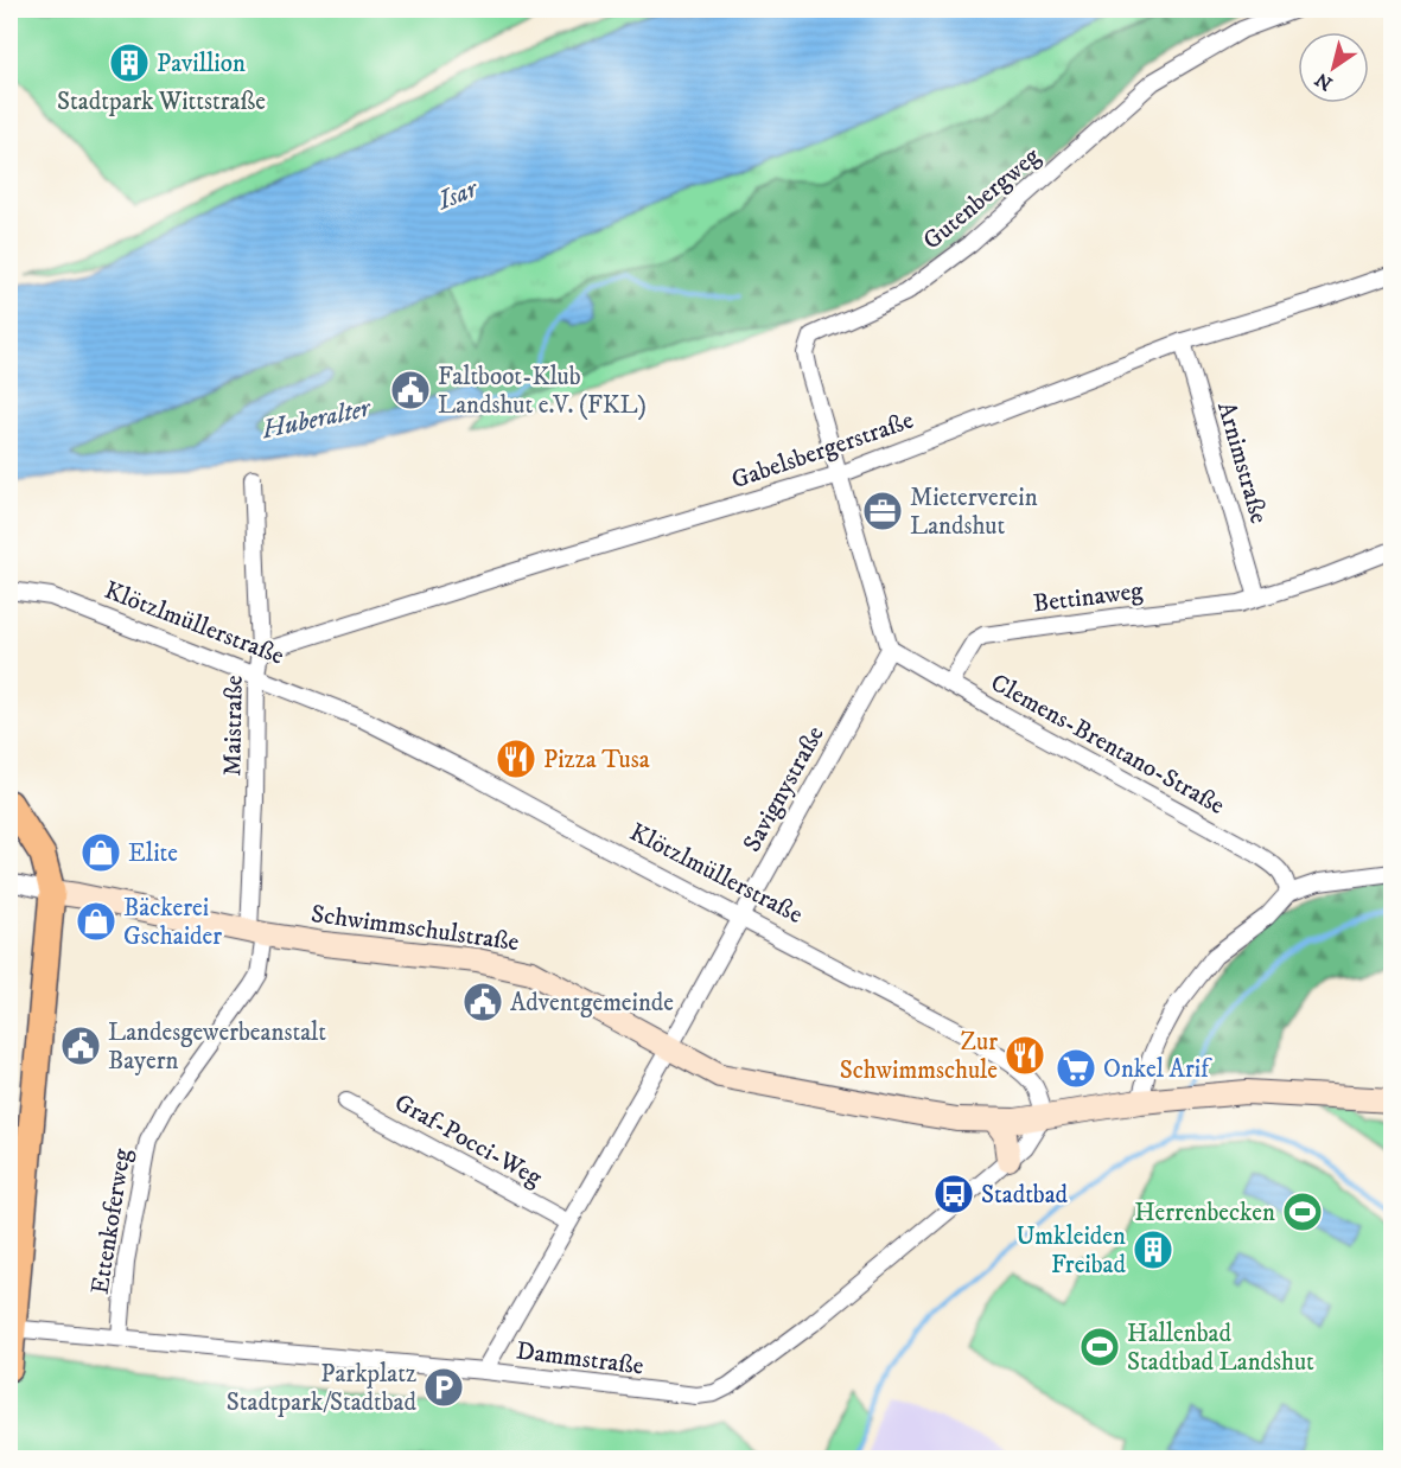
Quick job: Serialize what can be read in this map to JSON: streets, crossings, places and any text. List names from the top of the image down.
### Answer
{
  "streets": {
    "street": [
      "Gutenbergweg",
      "Gabelsbergerstraße",
      "Arnimstraße",
      "Bettinaweg",
      "Klötzlmüllerstraße",
      "Maistraße",
      "Clemens-Brentano-Straße",
      "Savignystraße",
      "Schwimmschulstraße",
      "Graf-Pocci-Weg",
      "Ettenkoferweg",
      "Dammstraße"
    ]
  },
  "crossings": [
    ["Gutenbergweg", "Gabelsbergerstraße"],
    ["Gabelsbergerstraße", "Arnimstraße"],
    ["Gabelsbergerstraße", "Maistraße"],
    ["Arnimstraße", "Bettinaweg"],
    ["Bettinaweg", "Clemens-Brentano-Straße"],
    ["Klötzlmüllerstraße", "Maistraße"],
    ["Klötzlmüllerstraße", "Savignystraße"],
    ["Klötzlmüllerstraße", "Schwimmschulstraße"],
    ["Klötzlmüllerstraße", "Dammstraße"],
    ["Maistraße", "Schwimmschulstraße"],
    ["Maistraße", "Ettenkoferweg"],
    ["Clemens-Brentano-Straße", "Savignystraße"],
    ["Savignystraße", "Schwimmschulstraße"],
    ["Savignystraße", "Graf-Pocci-Weg"],
    ["Savignystraße", "Dammstraße"],
    ["Schwimmschulstraße", "Ettenkoferweg"],
    ["Schwimmschulstraße", "Dammstraße"],
    ["Ettenkoferweg", "Dammstraße"]
  ],
  "water": ["Isar", "Huberalter"],
  "parks": ["Stadtpark Wittstraße"],
  "places": {
    "building": ["Pavillion", "Umkleiden Freibad"],
    "public building": ["Faltboot-Klub Landshut e.V. (FKL)", "Adventgemeinde", "Landesgewerbeanstalt Bayern"],
    "office": ["Mieterverein Landshut"],
    "restaurant": ["Pizza Tusa", "Zur Schwimmschule"],
    "shop": ["Elite", "Bäckerei Gschaider"],
    "supermarket": ["Onkel Arif"],
    "bus stop": ["Stadtbad"],
    "sports": ["Herrenbecken", "Hallenbad Stadtbad Landshut"],
    "parking": ["Parkplatz Stadtpark/Stadtbad"]
  },
  "north": "bottom left"
}
